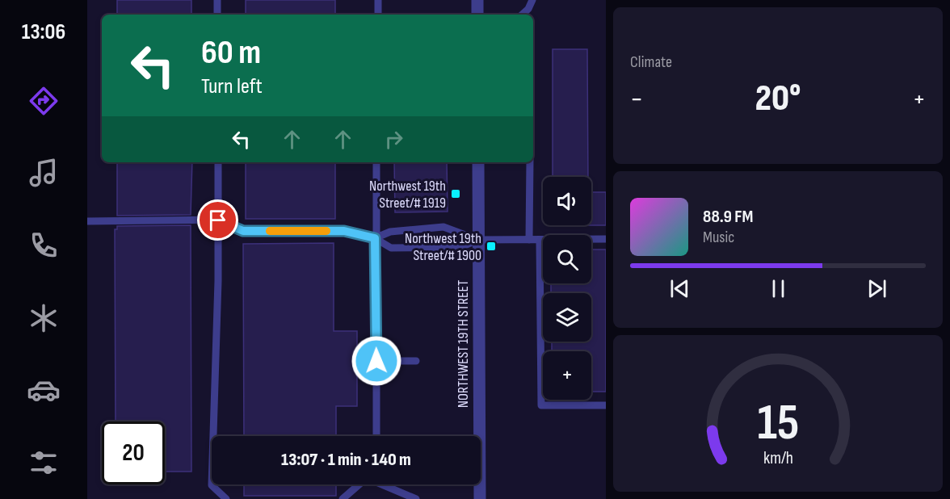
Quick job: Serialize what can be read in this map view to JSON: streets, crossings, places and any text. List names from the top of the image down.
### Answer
{
  "streets": {
    "street": ["NORTHWEST 19TH STREET"]
  },
  "places": {
    "transit": ["Northwest 19th Street/# 1919", "Northwest 19th Street/# 1900"]
  },
  "page": {
    "tabs": "13:06",
    "tile": "Climate",
    "turn": ["60 m", "Turn left"],
    "heat": ["−", "20°", "+"],
    "map_buttons": "+",
    "song": ["88.9 FM", "Music"],
    "limit": "20",
    "trip": "13:07 · 1 min · 140 m",
    "gauge": ["15", "km/h"]
  }
}
